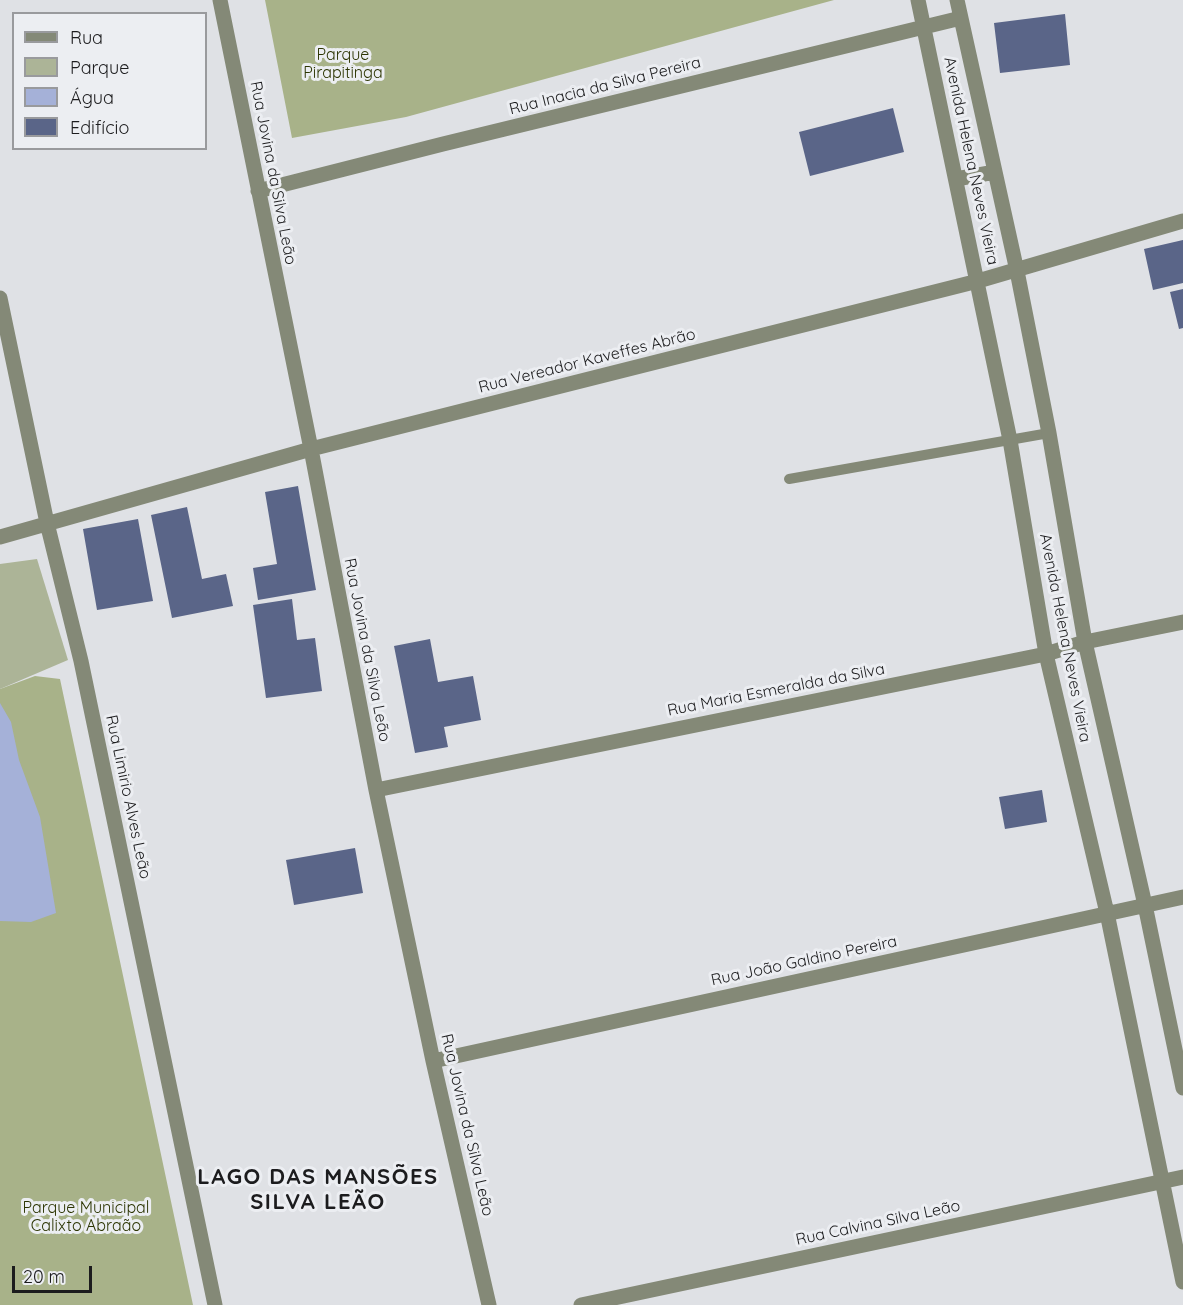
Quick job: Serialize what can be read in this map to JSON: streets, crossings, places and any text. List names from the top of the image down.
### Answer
{
  "streets": {
    "street": [
      "Rua Inacia da Silva Pereira",
      "Avenida Helena Neves Vieira",
      "Rua Jovina da Silva Leão",
      "Rua Vereador Kaveffes Abrão",
      "Rua Maria Esmeralda da Silva",
      "Rua Limirio Alves Leão",
      "Rua João Galdino Pereira",
      "Rua Calvina Silva Leão"
    ]
  },
  "crossings": [
    ["Rua Inacia da Silva Pereira", "Avenida Helena Neves Vieira"],
    ["Rua Inacia da Silva Pereira", "Rua Jovina da Silva Leão"],
    ["Avenida Helena Neves Vieira", "Rua Vereador Kaveffes Abrão"],
    ["Avenida Helena Neves Vieira", "Rua Maria Esmeralda da Silva"],
    ["Avenida Helena Neves Vieira", "Rua João Galdino Pereira"],
    ["Avenida Helena Neves Vieira", "Rua Calvina Silva Leão"],
    ["Rua Jovina da Silva Leão", "Rua Vereador Kaveffes Abrão"],
    ["Rua Jovina da Silva Leão", "Rua Maria Esmeralda da Silva"],
    ["Rua Jovina da Silva Leão", "Rua João Galdino Pereira"],
    ["Rua Vereador Kaveffes Abrão", "Rua Limirio Alves Leão"]
  ],
  "districts": ["LAGO DAS MANSÕES SILVA LEÃO"],
  "parks": ["Parque Pirapitinga", "Parque Municipal Calixto Abraão"],
  "legend": [
    "Rua",
    "Parque",
    "Água",
    "Edifício"
  ],
  "scale_bar": "20 m"
}
